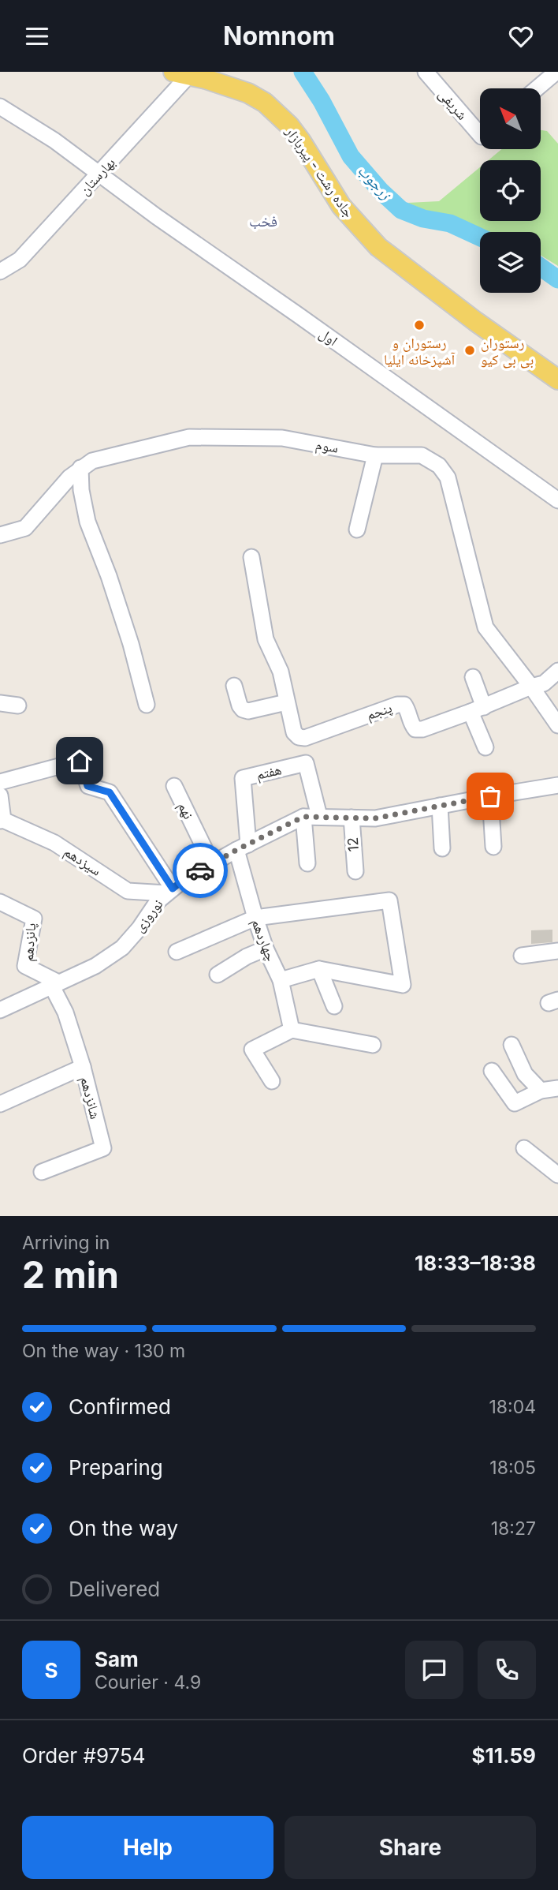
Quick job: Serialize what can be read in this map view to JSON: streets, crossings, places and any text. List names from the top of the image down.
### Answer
{
  "streets": {
    "main road": ["جاده رشت - پیربازار"],
    "street": [
      "شریفی",
      "بهارستان",
      "اول",
      "سوم",
      "پنجم",
      "هفتم",
      "نهم",
      "12",
      "سیزدهم",
      "نوروزی",
      "چهاردهم",
      "پانزدهم",
      "شانزدهم"
    ]
  },
  "crossings": [
    ["جاده رشت - پیربازار", "بهارستان"],
    ["بهارستان", "اول"],
    ["سوم", "پنجم"],
    ["هفتم", "نوروزی"],
    ["هفتم", "چهاردهم"],
    ["نهم", "نوروزی"],
    ["12", "نوروزی"],
    ["سیزدهم", "نوروزی"],
    ["نوروزی", "چهاردهم"],
    ["نوروزی", "پانزدهم"],
    ["نوروزی", "شانزدهم"],
    ["پانزدهم", "شانزدهم"]
  ],
  "districts": ["فخب"],
  "water": ["زرجوب"],
  "places": ["رستوران و آشپزخانه ایلیا", "رستوران بی بی کیو"],
  "north": "top left",
  "page": {
    "header": "Nomnom",
    "heading": ["2 min", "Arriving in", "18:33–18:38"],
    "panel": [
      "Sam",
      "Courier · 4.9",
      "Order #9754",
      "$11.59"
    ],
    "bar": "On the way · 130 m",
    "list": [
      ["Confirmed", "18:04"],
      ["Preparing", "18:05"],
      ["On the way", "18:27"],
      "Delivered"
    ],
    "round": "S",
    "buttons": ["Help", "Share"]
  }
}
